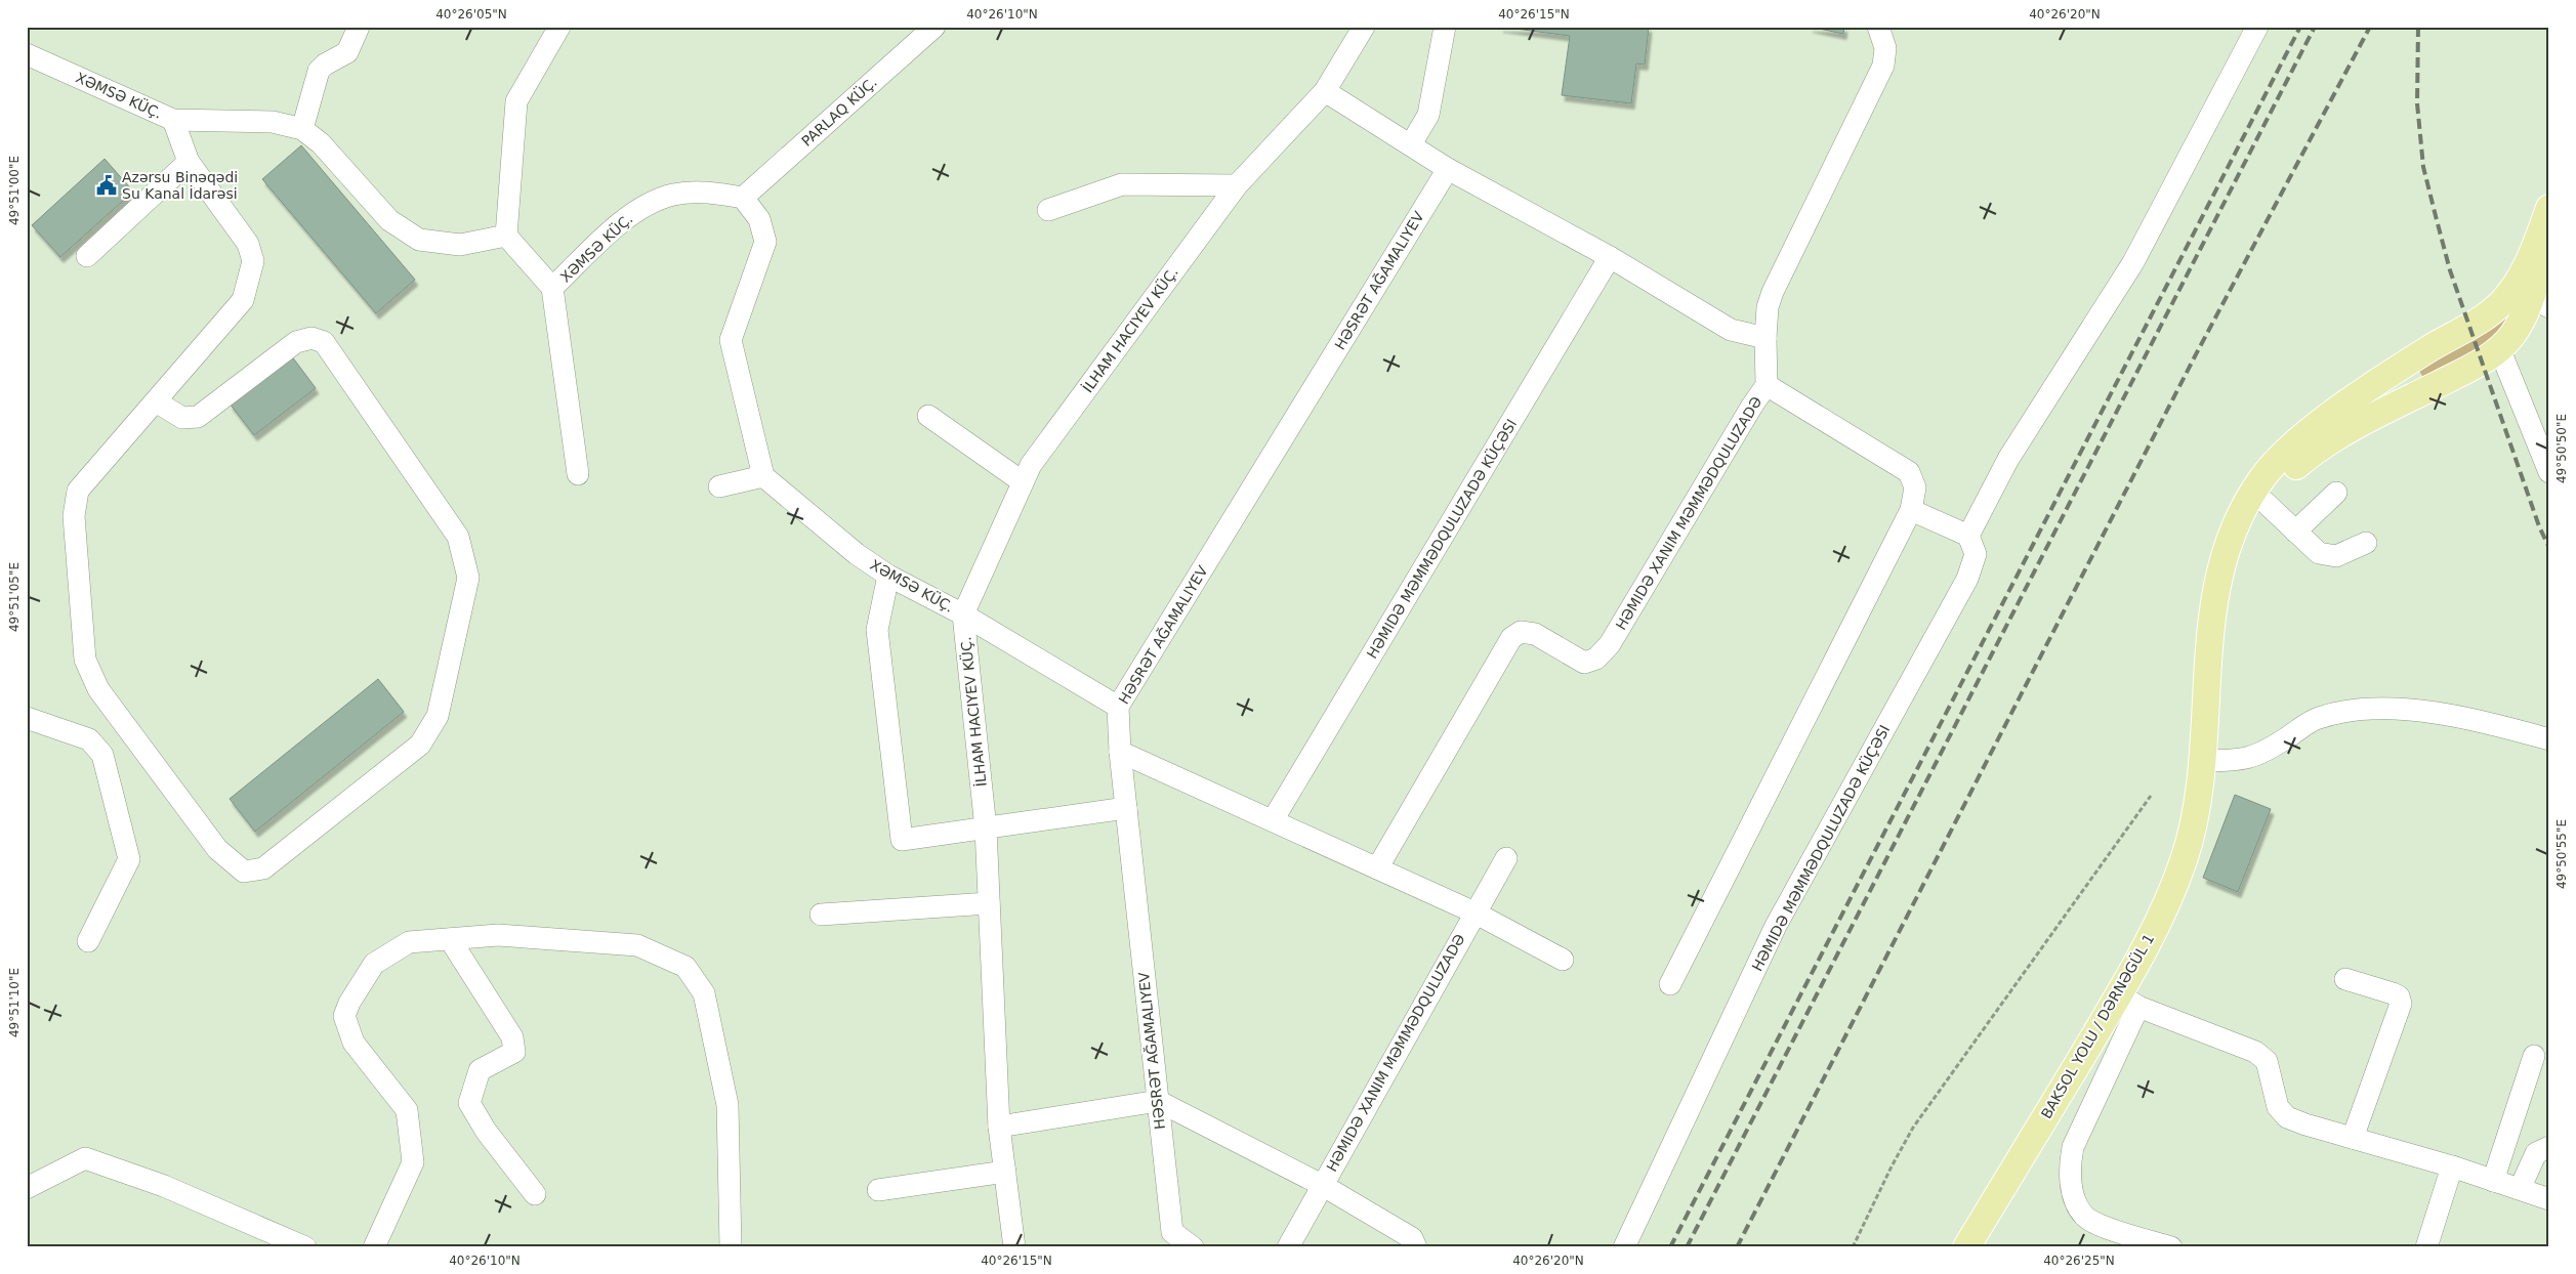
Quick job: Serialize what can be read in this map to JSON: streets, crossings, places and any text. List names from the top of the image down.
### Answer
{
  "streets": {
    "main road": ["BAKSOL YOLU / DƏRNƏGÜL 1"],
    "street": ["XƏMSƏ KÜÇ.", "PARLAQ KÜÇ.", "HƏMIDƏ MƏMMƏDQULUZADƏ KÜÇƏSI"]
  },
  "crossings": [
    ["XƏMSƏ KÜÇ.", "PARLAQ KÜÇ."]
  ],
  "places": {
    "public building": ["Azərsu Binəqədi Su Kanal İdarəsi"]
  },
  "coordinates": [
    "40°26'05\"N",
    "40°26'10\"N",
    "40°26'15\"N",
    "40°26'20\"N",
    "49°51'00\"E",
    "49°50'50\"E",
    "49°51'05\"E",
    "49°50'55\"E",
    "49°51'10\"E",
    "40°26'25\"N"
  ]
}
